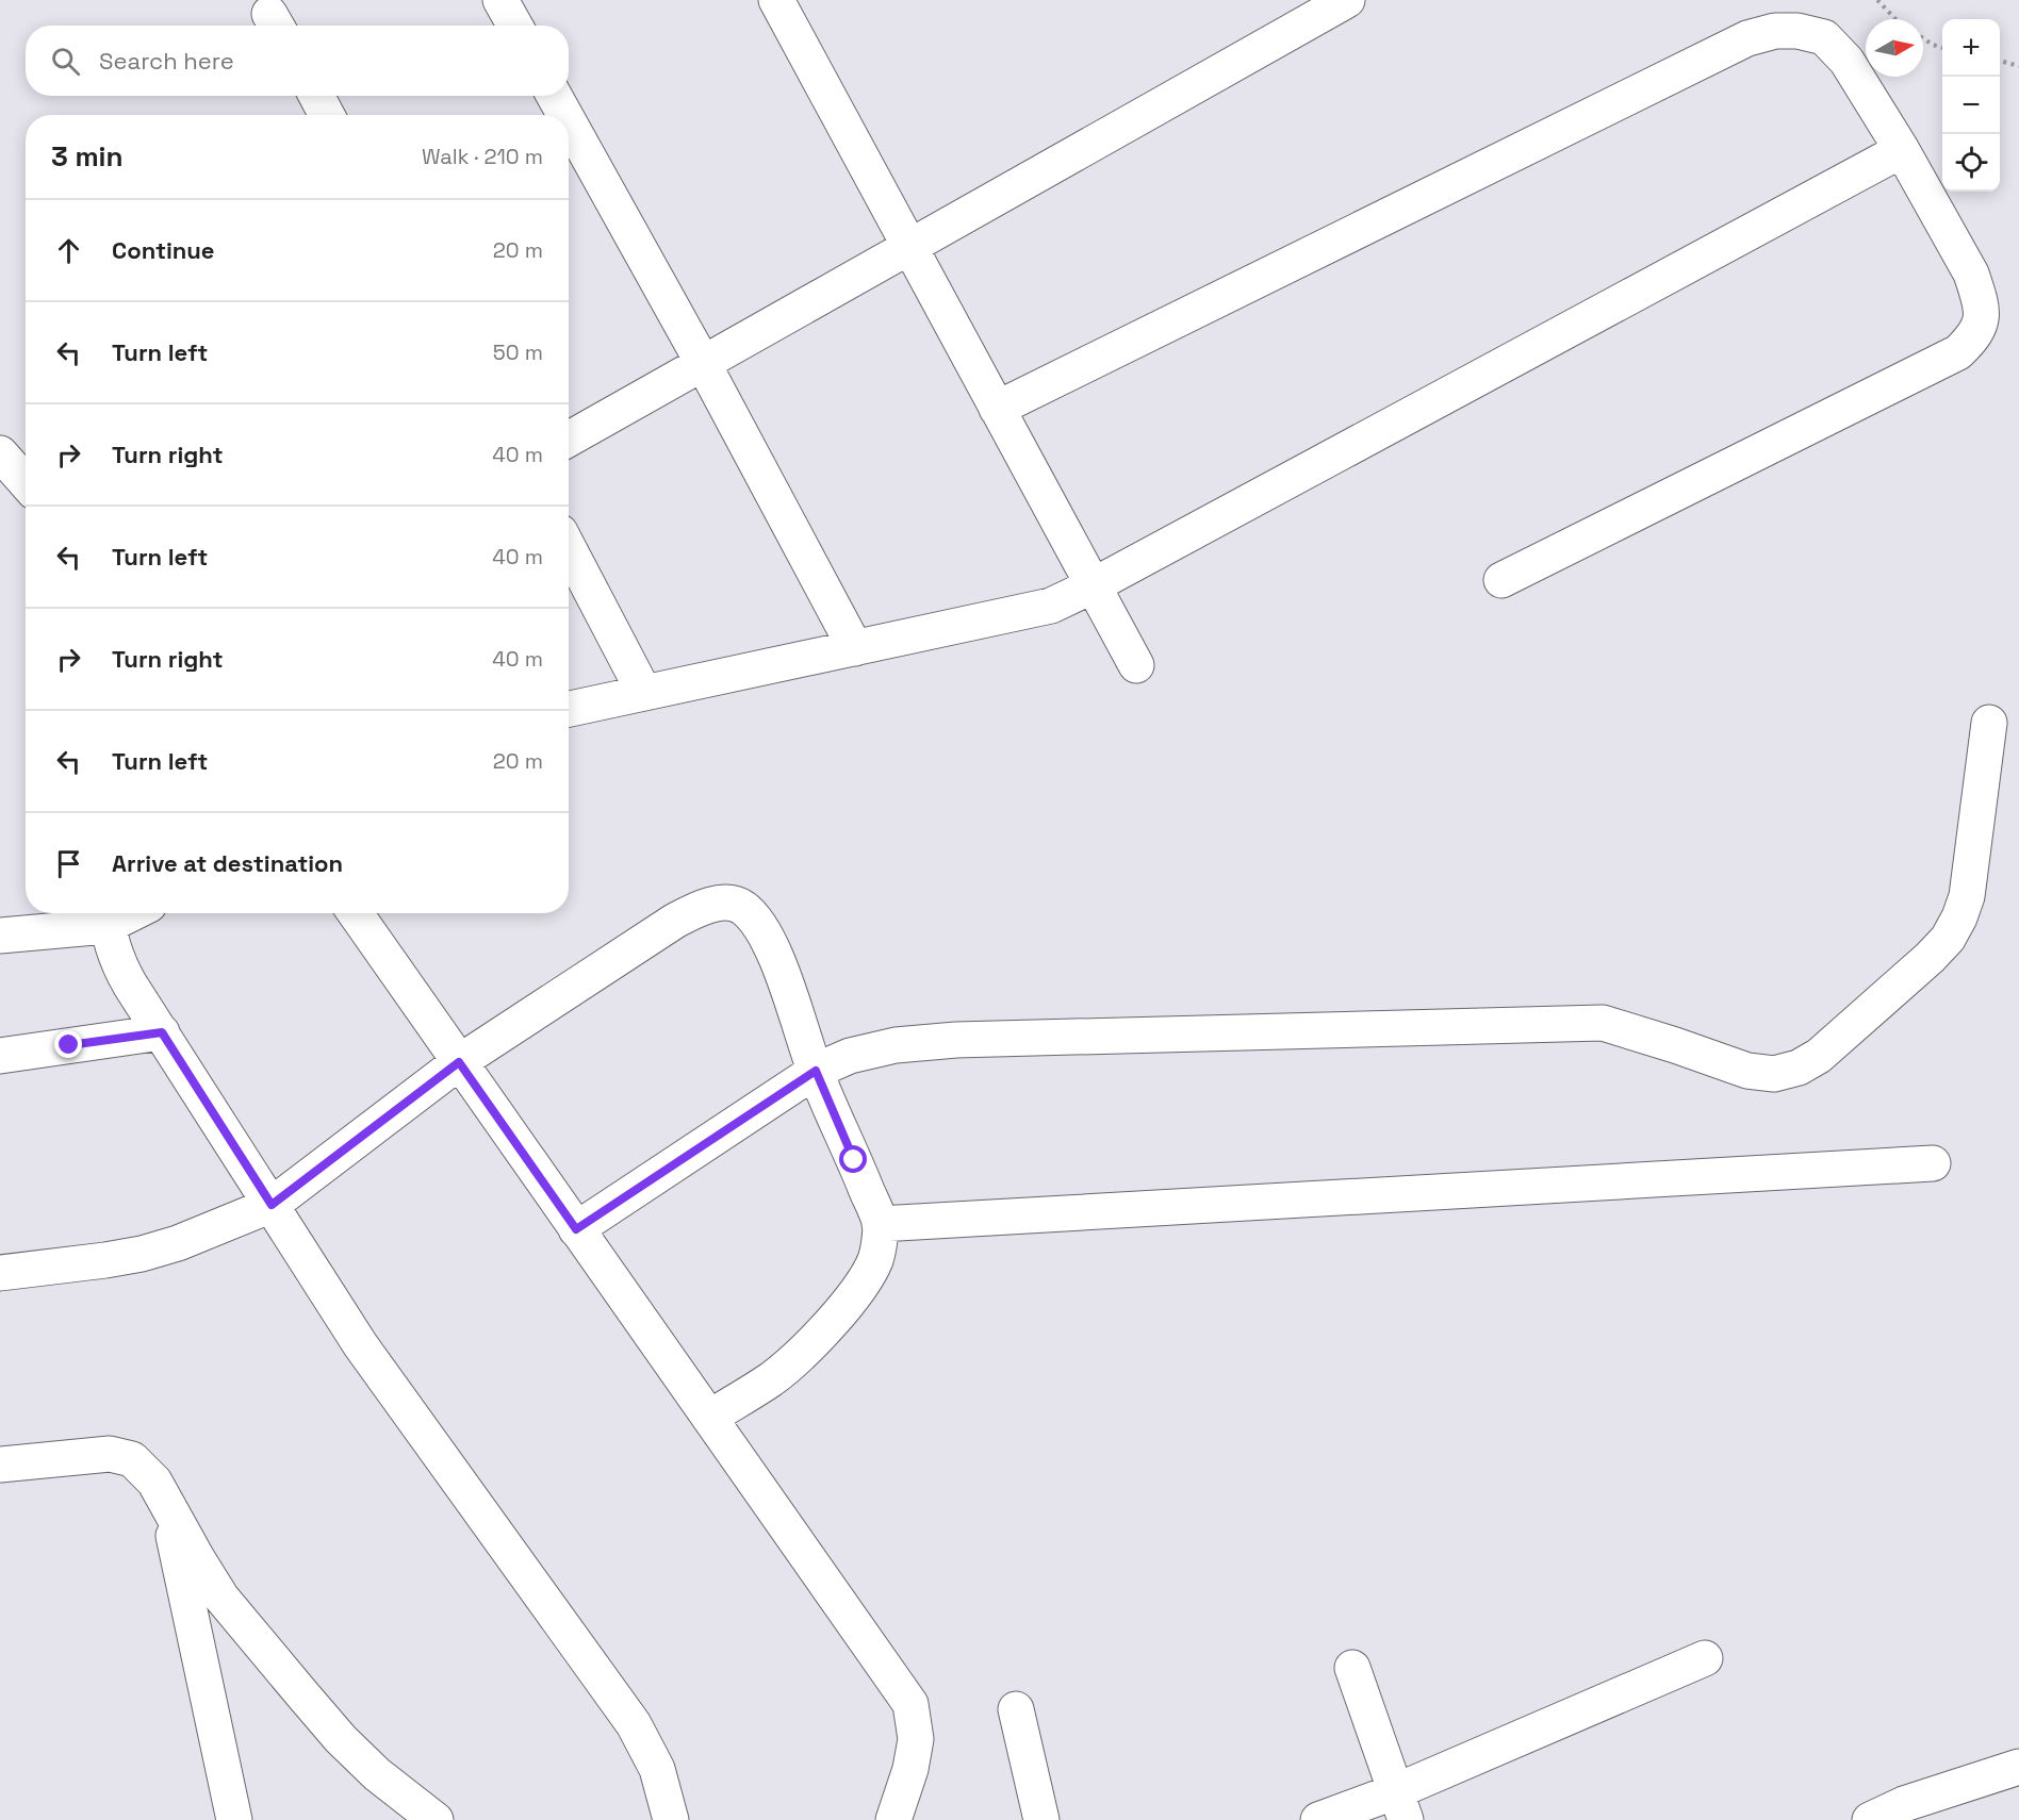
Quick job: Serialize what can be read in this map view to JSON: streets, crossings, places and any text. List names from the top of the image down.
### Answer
{
  "north": "right",
  "page": {
    "map_buttons": ["+", "−"],
    "search": "Search here",
    "heading": ["3 min", "Walk · 210 m"],
    "list": [
      ["Continue", "20 m"],
      ["Turn left", "50 m"],
      ["Turn right", "40 m"],
      ["Turn left", "40 m"],
      ["Turn right", "40 m"],
      ["Turn left", "20 m"],
      "Arrive at destination"
    ]
  }
}
